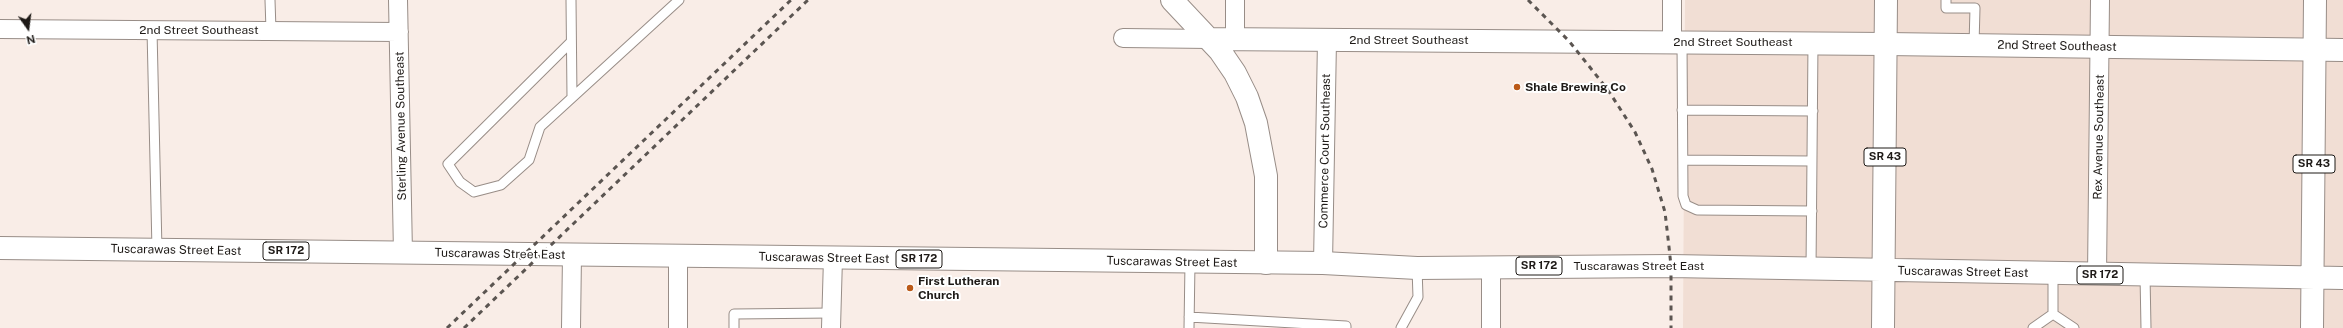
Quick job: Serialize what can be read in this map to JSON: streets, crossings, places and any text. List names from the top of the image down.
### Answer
{
  "streets": {
    "main road": [
      "2nd Street Southeast",
      "SR 43",
      "Tuscarawas Street East",
      "SR 172"
    ],
    "street": ["Sterling Avenue Southeast", "Rex Avenue Southeast", "Commerce Court Southeast"]
  },
  "crossings": [
    ["2nd Street Southeast", "Sterling Avenue Southeast"],
    ["2nd Street Southeast", "Rex Avenue Southeast"],
    ["2nd Street Southeast", "Commerce Court Southeast"],
    ["2nd Street Southeast", "SR 43"],
    ["Sterling Avenue Southeast", "Tuscarawas Street East"],
    ["Rex Avenue Southeast", "Tuscarawas Street East"],
    ["Commerce Court Southeast", "Tuscarawas Street East"],
    ["SR 43", "Tuscarawas Street East"]
  ],
  "places": ["Shale Brewing Co", "First Lutheran Church"],
  "north": "bottom"
}
